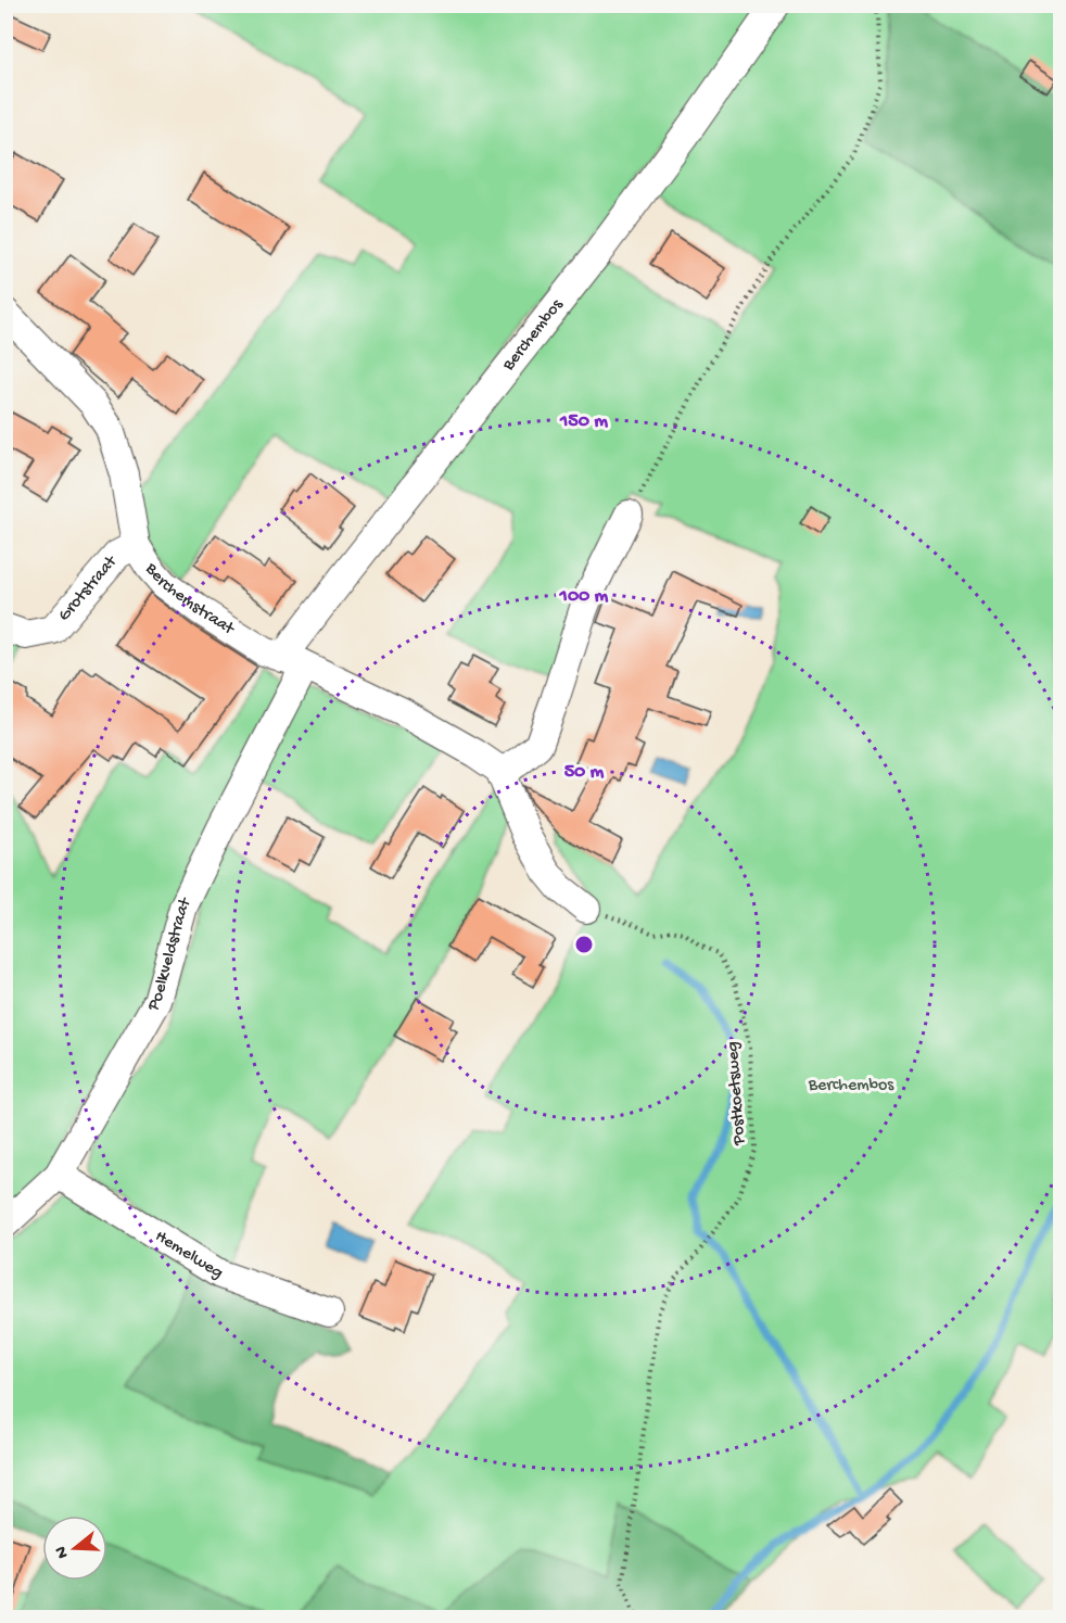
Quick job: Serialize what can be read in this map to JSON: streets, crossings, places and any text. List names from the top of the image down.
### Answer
{
  "streets": {
    "street": [
      "Berchembos",
      "Grotstraat",
      "Berchemstraat",
      "Poelkveldstraat",
      "Hemelweg"
    ],
    "path": ["Postkoetsweg"]
  },
  "crossings": [
    ["Berchembos", "Berchemstraat"],
    ["Berchembos", "Poelkveldstraat"],
    ["Grotstraat", "Berchemstraat"],
    ["Berchemstraat", "Poelkveldstraat"],
    ["Poelkveldstraat", "Hemelweg"]
  ],
  "parks": ["Berchembos"],
  "north": "left",
  "rings": ["150 m", "100 m", "50 m"]
}
